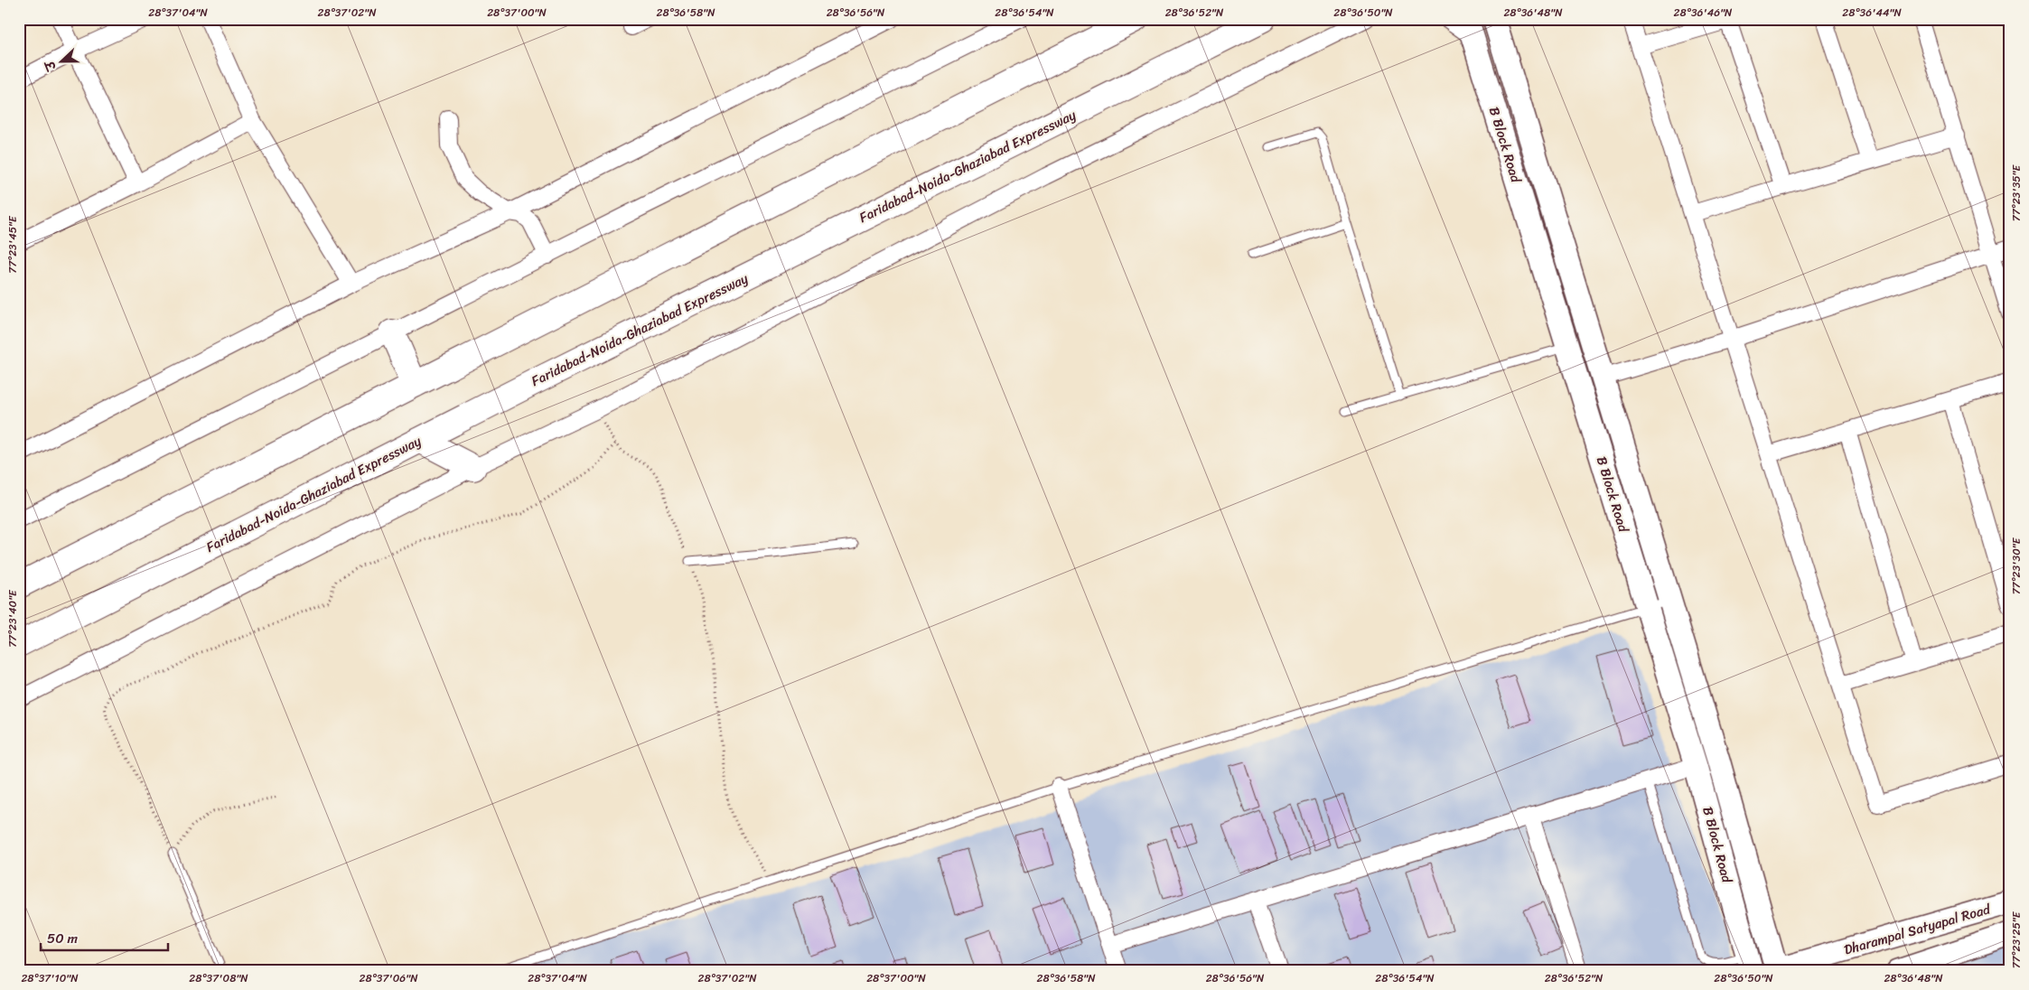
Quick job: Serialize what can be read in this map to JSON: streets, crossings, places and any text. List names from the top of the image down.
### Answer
{
  "streets": {
    "main road": ["Faridabad-Noida-Ghaziabad Expressway"],
    "street": ["B Block Road", "Dharampal Satyapal Road"]
  },
  "crossings": [
    ["B Block Road", "Dharampal Satyapal Road"]
  ],
  "scale_bar": "50 m",
  "north": "left",
  "coordinates": [
    "28°37'04\"N",
    "28°37'02\"N",
    "28°37'00\"N",
    "28°36'58\"N",
    "28°36'56\"N",
    "28°36'54\"N",
    "28°36'52\"N",
    "28°36'50\"N",
    "28°36'48\"N",
    "28°36'46\"N",
    "28°36'44\"N",
    "77°23'35\"E",
    "77°23'45\"E",
    "77°23'30\"E",
    "77°23'40\"E",
    "77°23'25\"E",
    "28°37'10\"N",
    "28°37'08\"N",
    "28°37'06\"N"
  ]
}
